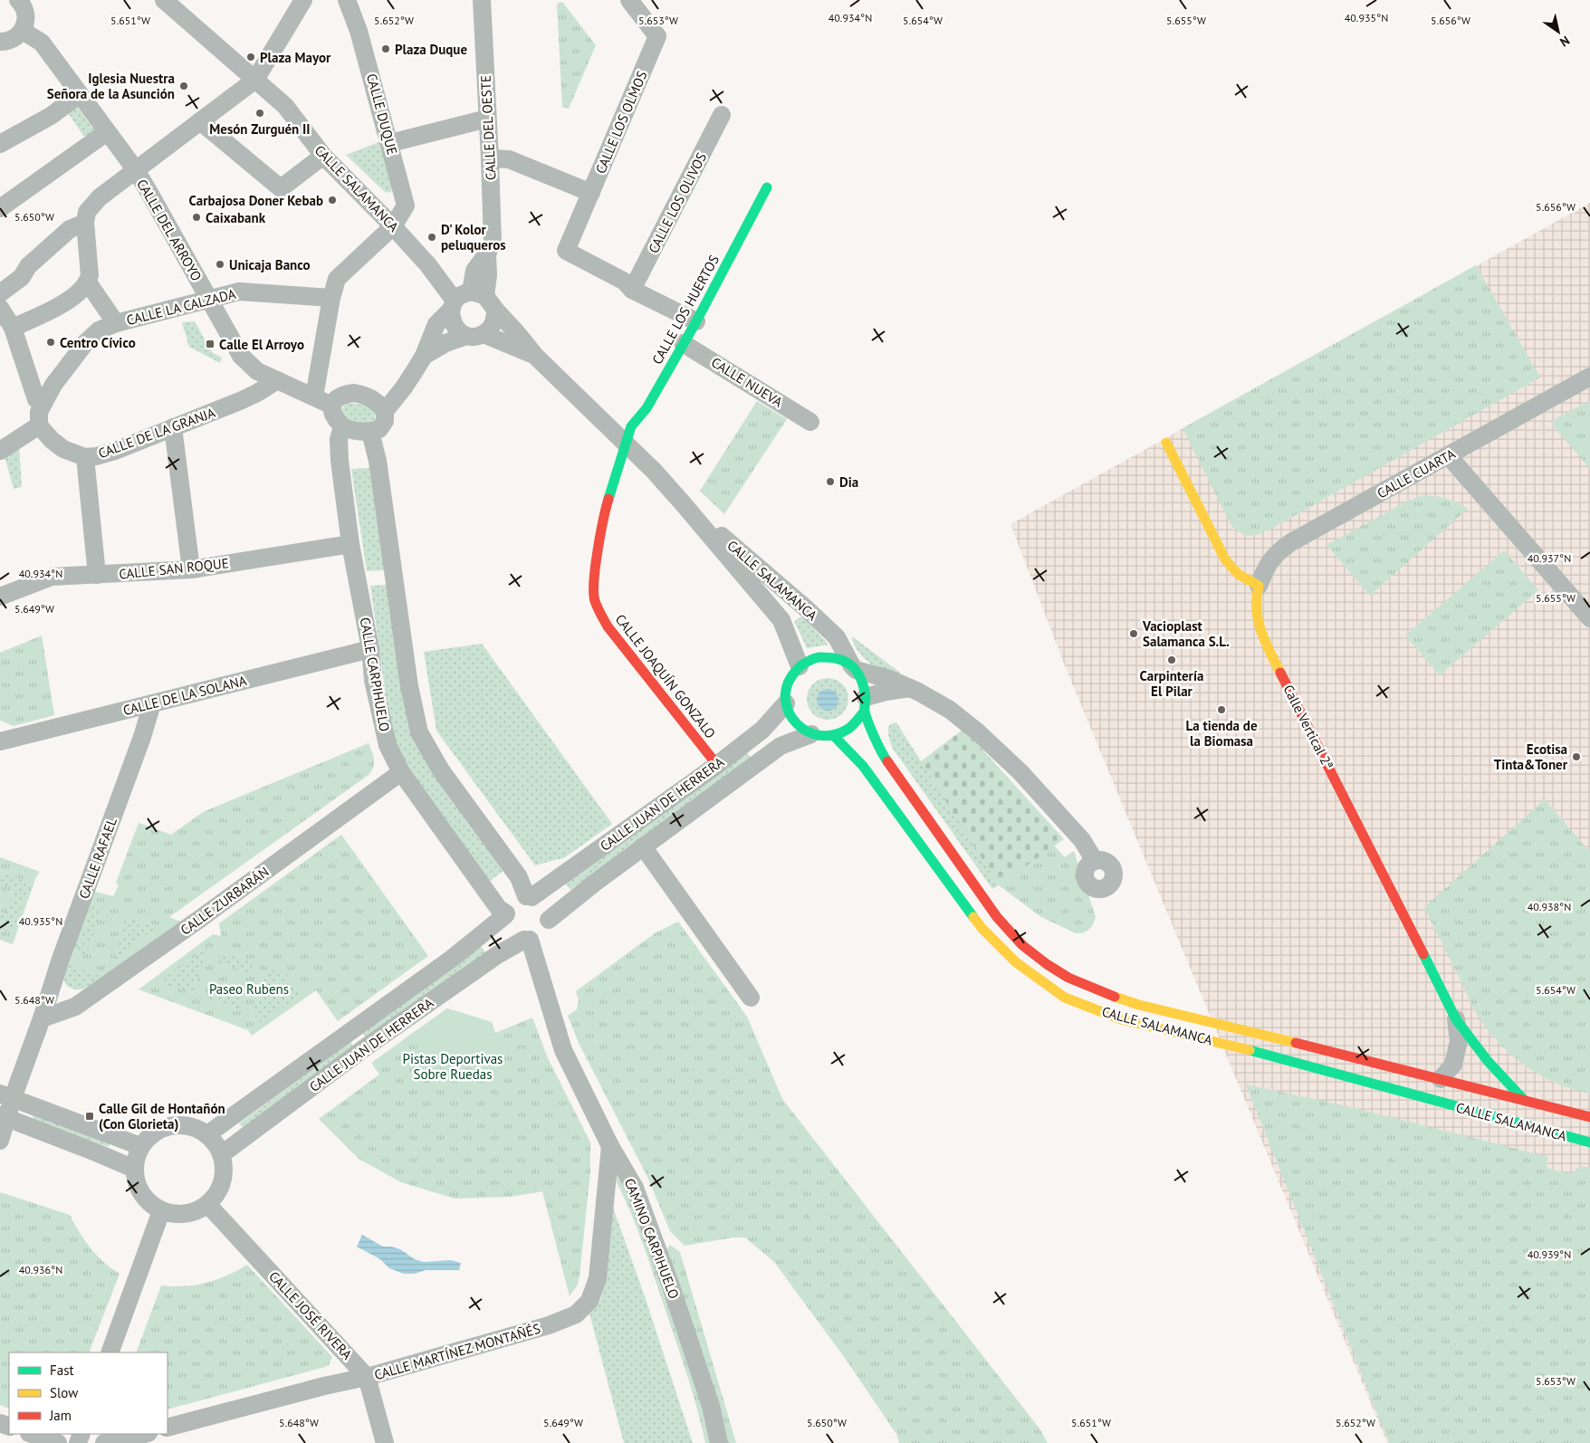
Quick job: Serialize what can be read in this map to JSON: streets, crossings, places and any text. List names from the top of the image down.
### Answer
{
  "streets": {
    "main road": [
      "CALLE SALAMANCA",
      "CALLE LOS HUERTOS",
      "CALLE JOAQUÍN GONZALO",
      "Calle Vertical 2ª"
    ],
    "street": [
      "CALLE DUQUE",
      "CALLE LOS OLMOS",
      "CALLE DEL OESTE",
      "CALLE LOS OLIVOS",
      "CALLE DEL ARROYO",
      "CALLE LA CALZADA",
      "CALLE NUEVA",
      "CALLE DE LA GRANJA",
      "CALLE CUARTA",
      "CALLE SAN ROQUE",
      "CALLE CARPIHUELO",
      "CALLE DE LA SOLANA",
      "CALLE JUAN DE HERRERA",
      "CALLE RAFAEL",
      "CALLE ZURBARÁN",
      "CAMINO CARPIHUELO",
      "CALLE JOSÉ RIVERA",
      "CALLE MARTÍNEZ MONTAÑÉS"
    ]
  },
  "crossings": [
    ["CALLE DUQUE", "CALLE SALAMANCA"],
    ["CALLE LOS OLMOS", "CALLE LOS OLIVOS"],
    ["CALLE DEL OESTE", "CALLE SALAMANCA"],
    ["CALLE SALAMANCA", "CALLE LOS HUERTOS"],
    ["CALLE SALAMANCA", "CALLE JOAQUÍN GONZALO"],
    ["CALLE SALAMANCA", "Calle Vertical 2ª"],
    ["CALLE SALAMANCA", "CALLE JUAN DE HERRERA"],
    ["CALLE DEL ARROYO", "CALLE LA CALZADA"],
    ["CALLE DEL ARROYO", "CALLE DE LA GRANJA"],
    ["CALLE DEL ARROYO", "CALLE CARPIHUELO"],
    ["CALLE LOS HUERTOS", "CALLE NUEVA"],
    ["CALLE LOS HUERTOS", "CALLE JOAQUÍN GONZALO"],
    ["CALLE CUARTA", "Calle Vertical 2ª"],
    ["CALLE SAN ROQUE", "CALLE CARPIHUELO"],
    ["CALLE CARPIHUELO", "CALLE DE LA SOLANA"],
    ["CALLE CARPIHUELO", "CALLE JUAN DE HERRERA"],
    ["CALLE CARPIHUELO", "CALLE ZURBARÁN"],
    ["CALLE CARPIHUELO", "CAMINO CARPIHUELO"],
    ["CALLE JOAQUÍN GONZALO", "CALLE JUAN DE HERRERA"],
    ["CALLE DE LA SOLANA", "CALLE RAFAEL"],
    ["CALLE JUAN DE HERRERA", "CAMINO CARPIHUELO"],
    ["CALLE JUAN DE HERRERA", "CALLE JOSÉ RIVERA"],
    ["CALLE RAFAEL", "CALLE ZURBARÁN"],
    ["CAMINO CARPIHUELO", "CALLE MARTÍNEZ MONTAÑÉS"],
    ["CALLE JOSÉ RIVERA", "CALLE MARTÍNEZ MONTAÑÉS"]
  ],
  "parks": ["Paseo Rubens", "Pistas Deportivas Sobre Ruedas"],
  "places": {
    "other": [
      "Plaza Duque",
      "Plaza Mayor",
      "Iglesia Nuestra Señora de la Asunción",
      "Mesón Zurguén II",
      "Carbajosa Doner Kebab",
      "Caixabank",
      "D' Kolor peluqueros",
      "Unicaja Banco",
      "Centro Cívico",
      "Dia",
      "Vacioplast Salamanca S.L.",
      "Carpintería El Pilar",
      "La tienda de la Biomasa",
      "Ecotisa Tinta&Toner"
    ],
    "transit": ["Calle El Arroyo", "Calle Gil de Hontañón (Con Glorieta)"]
  },
  "legend": ["Fast", "Slow", "Jam"],
  "north": "bottom right",
  "coordinates": [
    "40.934°N",
    "40.935°N",
    "5.652°W",
    "5.653°W",
    "5.654°W",
    "5.651°W",
    "5.655°W",
    "5.656°W",
    "5.650°W",
    "40.937°N",
    "5.649°W",
    "40.938°N",
    "5.648°W",
    "40.939°N",
    "40.936°N"
  ]
}
